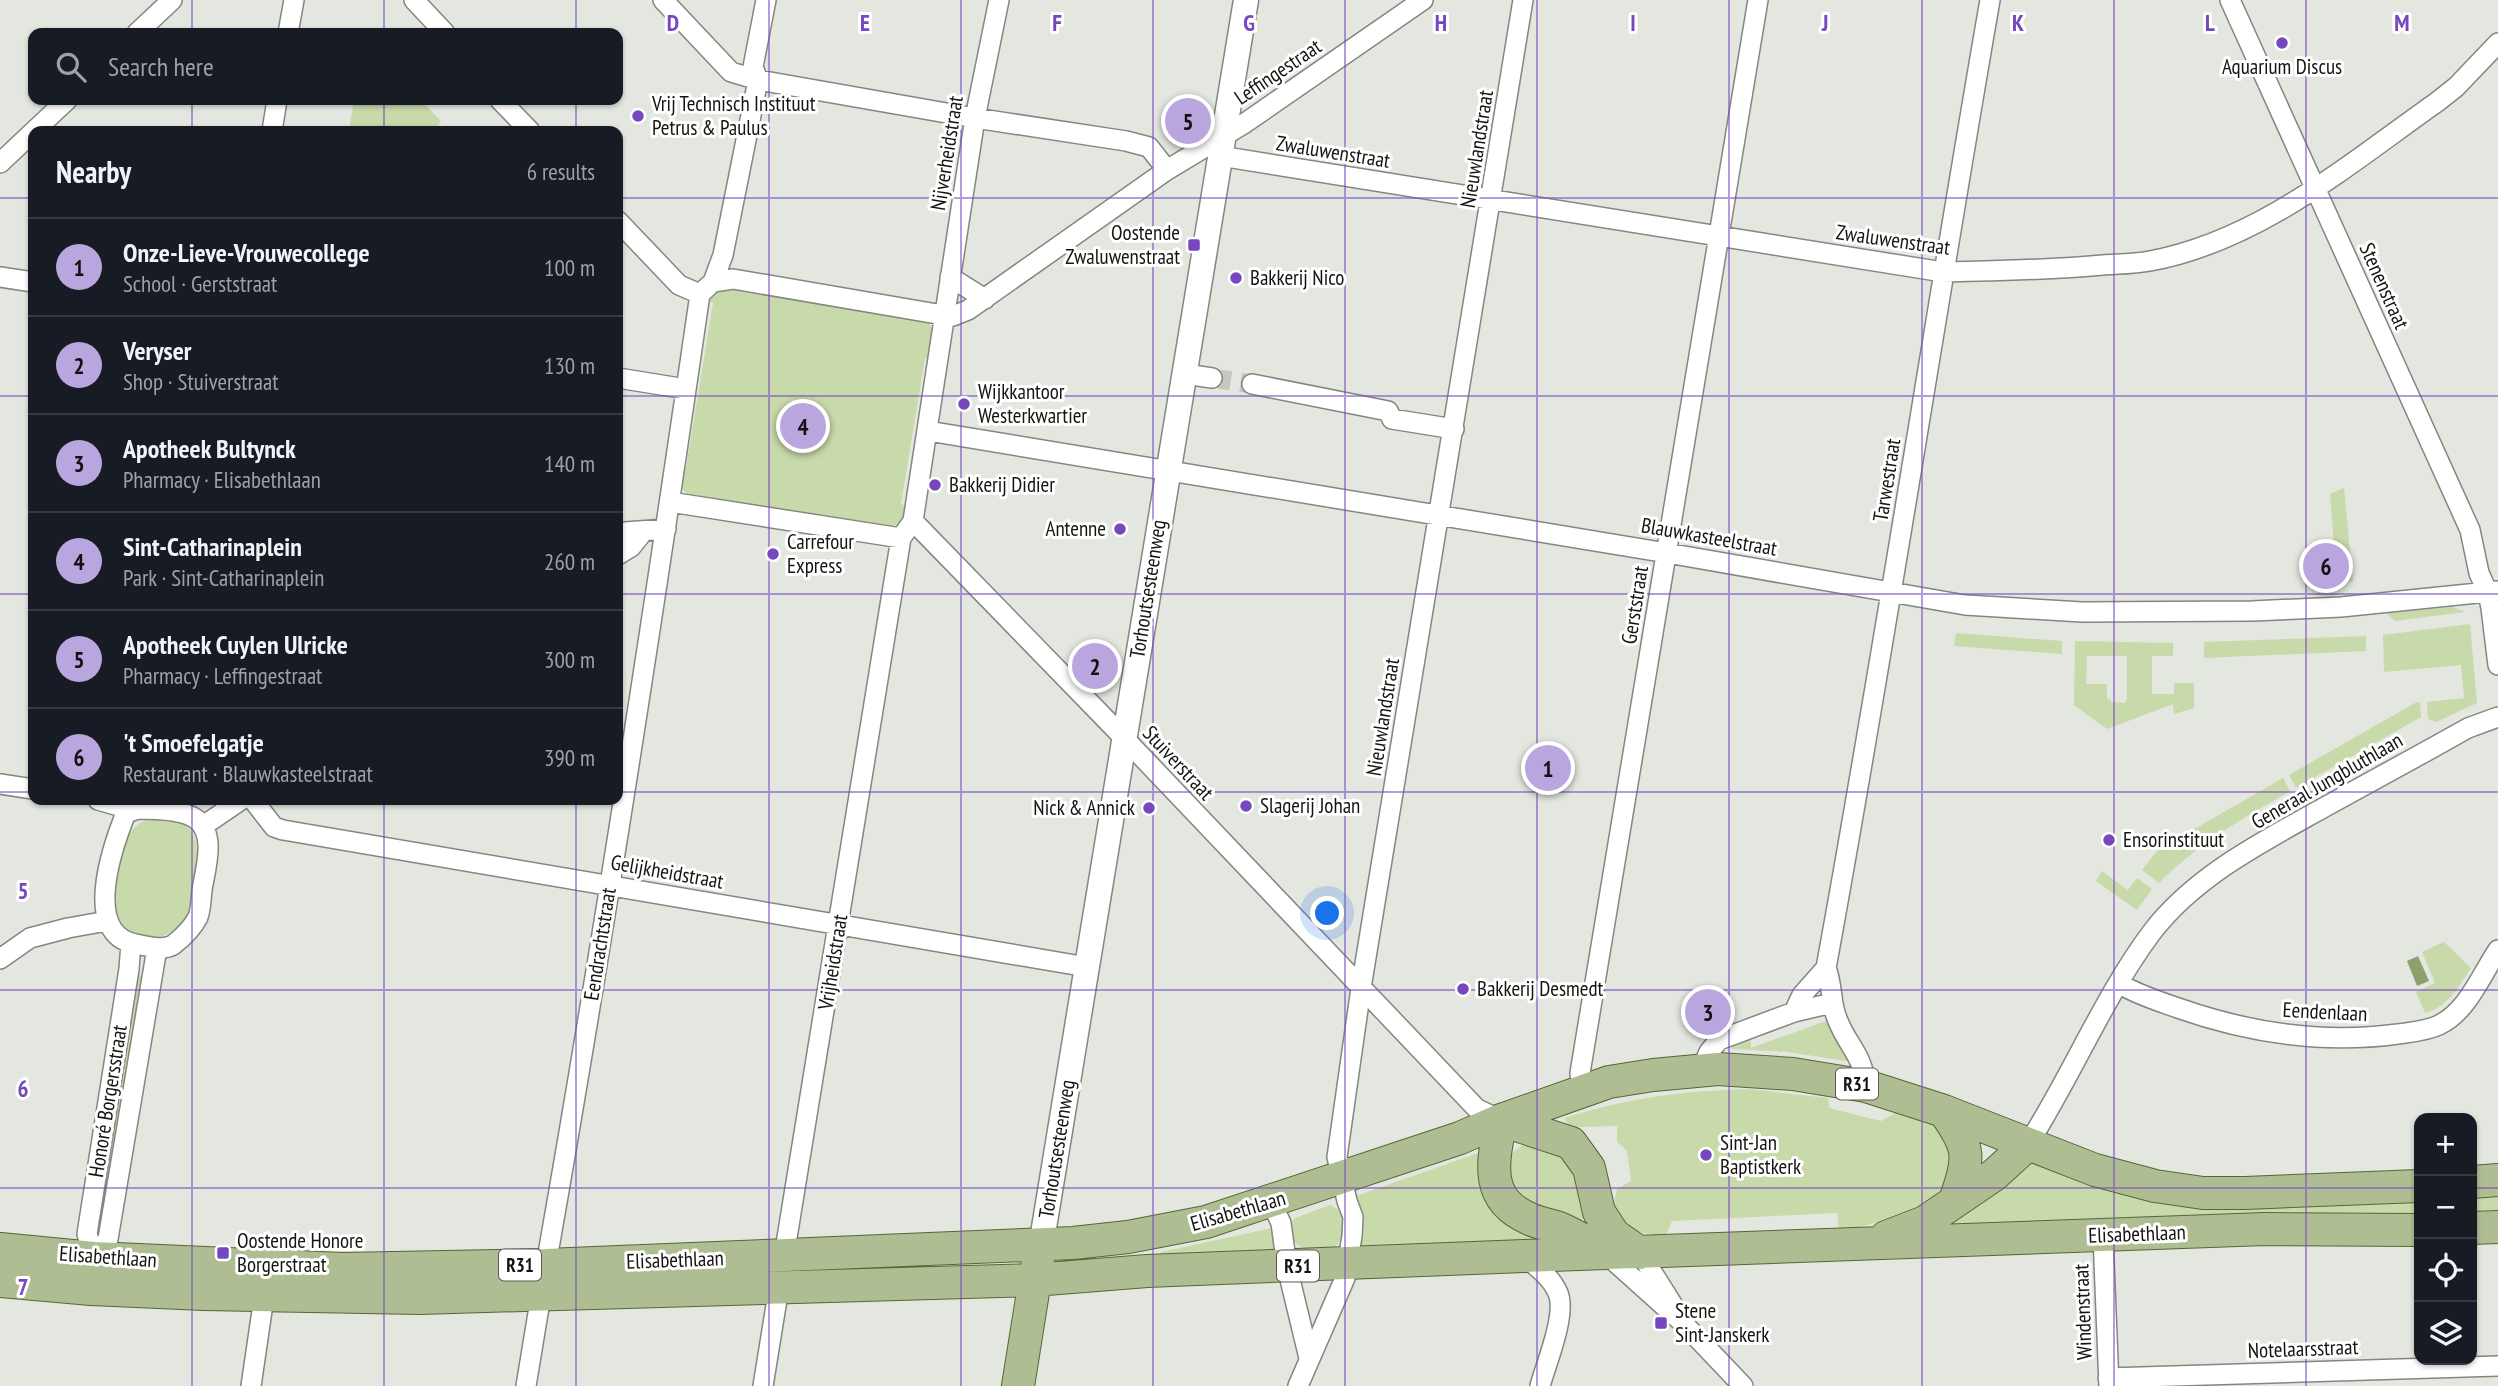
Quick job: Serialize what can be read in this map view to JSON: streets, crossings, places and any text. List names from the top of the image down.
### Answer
{
  "streets": {
    "main road": [
      "Torhoutsesteenweg",
      "Vrijheidstraat",
      "R31",
      "Honoré Borgersstraat",
      "Elisabethlaan"
    ],
    "street": [
      "Leffingestraat",
      "Nieuwlandstraat",
      "Zwaluwenstraat",
      "Nijverheidstraat",
      "Stenenstraat",
      "Tarwestraat",
      "Blauwkasteelstraat",
      "Gerststraat",
      "Stuiverstraat",
      "Generaal Jungbluthlaan",
      "Gelijkheidstraat",
      "Eendrachtstraat",
      "Eendenlaan",
      "Windenstraat",
      "Notelaarsstraat"
    ]
  },
  "crossings": [
    ["Leffingestraat", "Zwaluwenstraat"],
    ["Leffingestraat", "Nijverheidstraat"],
    ["Leffingestraat", "Torhoutsesteenweg"],
    ["Nieuwlandstraat", "Zwaluwenstraat"],
    ["Nieuwlandstraat", "Blauwkasteelstraat"],
    ["Nieuwlandstraat", "Stuiverstraat"],
    ["Nieuwlandstraat", "Elisabethlaan"],
    ["Zwaluwenstraat", "Stenenstraat"],
    ["Zwaluwenstraat", "Tarwestraat"],
    ["Zwaluwenstraat", "Torhoutsesteenweg"],
    ["Zwaluwenstraat", "Gerststraat"],
    ["Nijverheidstraat", "Blauwkasteelstraat"],
    ["Nijverheidstraat", "Stuiverstraat"],
    ["Stenenstraat", "Blauwkasteelstraat"],
    ["Tarwestraat", "Blauwkasteelstraat"],
    ["Tarwestraat", "Elisabethlaan"],
    ["Blauwkasteelstraat", "Torhoutsesteenweg"],
    ["Blauwkasteelstraat", "Gerststraat"],
    ["Torhoutsesteenweg", "Stuiverstraat"],
    ["Torhoutsesteenweg", "Gelijkheidstraat"],
    ["Torhoutsesteenweg", "Elisabethlaan"],
    ["Gerststraat", "Elisabethlaan"],
    ["Stuiverstraat", "Elisabethlaan"],
    ["Generaal Jungbluthlaan", "Eendenlaan"],
    ["Generaal Jungbluthlaan", "Elisabethlaan"],
    ["Gelijkheidstraat", "Eendrachtstraat"],
    ["Gelijkheidstraat", "Vrijheidstraat"],
    ["Eendrachtstraat", "Elisabethlaan"],
    ["Vrijheidstraat", "Elisabethlaan"],
    ["Honoré Borgersstraat", "Elisabethlaan"],
    ["Elisabethlaan", "Windenstraat"],
    ["Windenstraat", "Notelaarsstraat"]
  ],
  "places": {
    "other": [
      "Aquarium Discus",
      "Vrij Technisch Instituut Petrus & Paulus",
      "Bakkerij Nico",
      "Wijkkantoor Westerkwartier",
      "Bakkerij Didier",
      "Antenne",
      "Carrefour Express",
      "Slagerij Johan",
      "Nick & Annick",
      "Ensorinstituut",
      "Bakkerij Desmedt",
      "Sint-Jan Baptistkerk"
    ],
    "transit": ["Oostende Zwaluwenstraat", "Oostende Honore Borgerstraat", "Stene Sint-Janskerk"]
  },
  "page": {
    "search": "Search here",
    "pins": [
      "5",
      "4",
      "6",
      "2",
      "1",
      "3"
    ],
    "heading": ["Nearby", "6 results"],
    "list": [
      {
        "mark": "1",
        "name": "Onze-Lieve-Vrouwecollege",
        "note": "School · Gerststraat",
        "value": "100 m"
      },
      {
        "mark": "2",
        "name": "Veryser",
        "note": "Shop · Stuiverstraat",
        "value": "130 m"
      },
      {
        "mark": "3",
        "name": "Apotheek Bultynck",
        "note": "Pharmacy · Elisabethlaan",
        "value": "140 m"
      },
      {
        "mark": "4",
        "name": "Sint-Catharinaplein",
        "note": "Park · Sint-Catharinaplein",
        "value": "260 m"
      },
      {
        "mark": "5",
        "name": "Apotheek Cuylen Ulricke",
        "note": "Pharmacy · Leffingestraat",
        "value": "300 m"
      },
      {
        "mark": "6",
        "name": "'t Smoefelgatje",
        "note": "Restaurant · Blauwkasteelstraat",
        "value": "390 m"
      }
    ],
    "map_buttons": ["+", "−"]
  },
  "grid": {
    "columns": [
      "D",
      "E",
      "F",
      "G",
      "H",
      "I",
      "J",
      "K",
      "L",
      "M"
    ],
    "rows": ["5", "6", "7"]
  }
}
